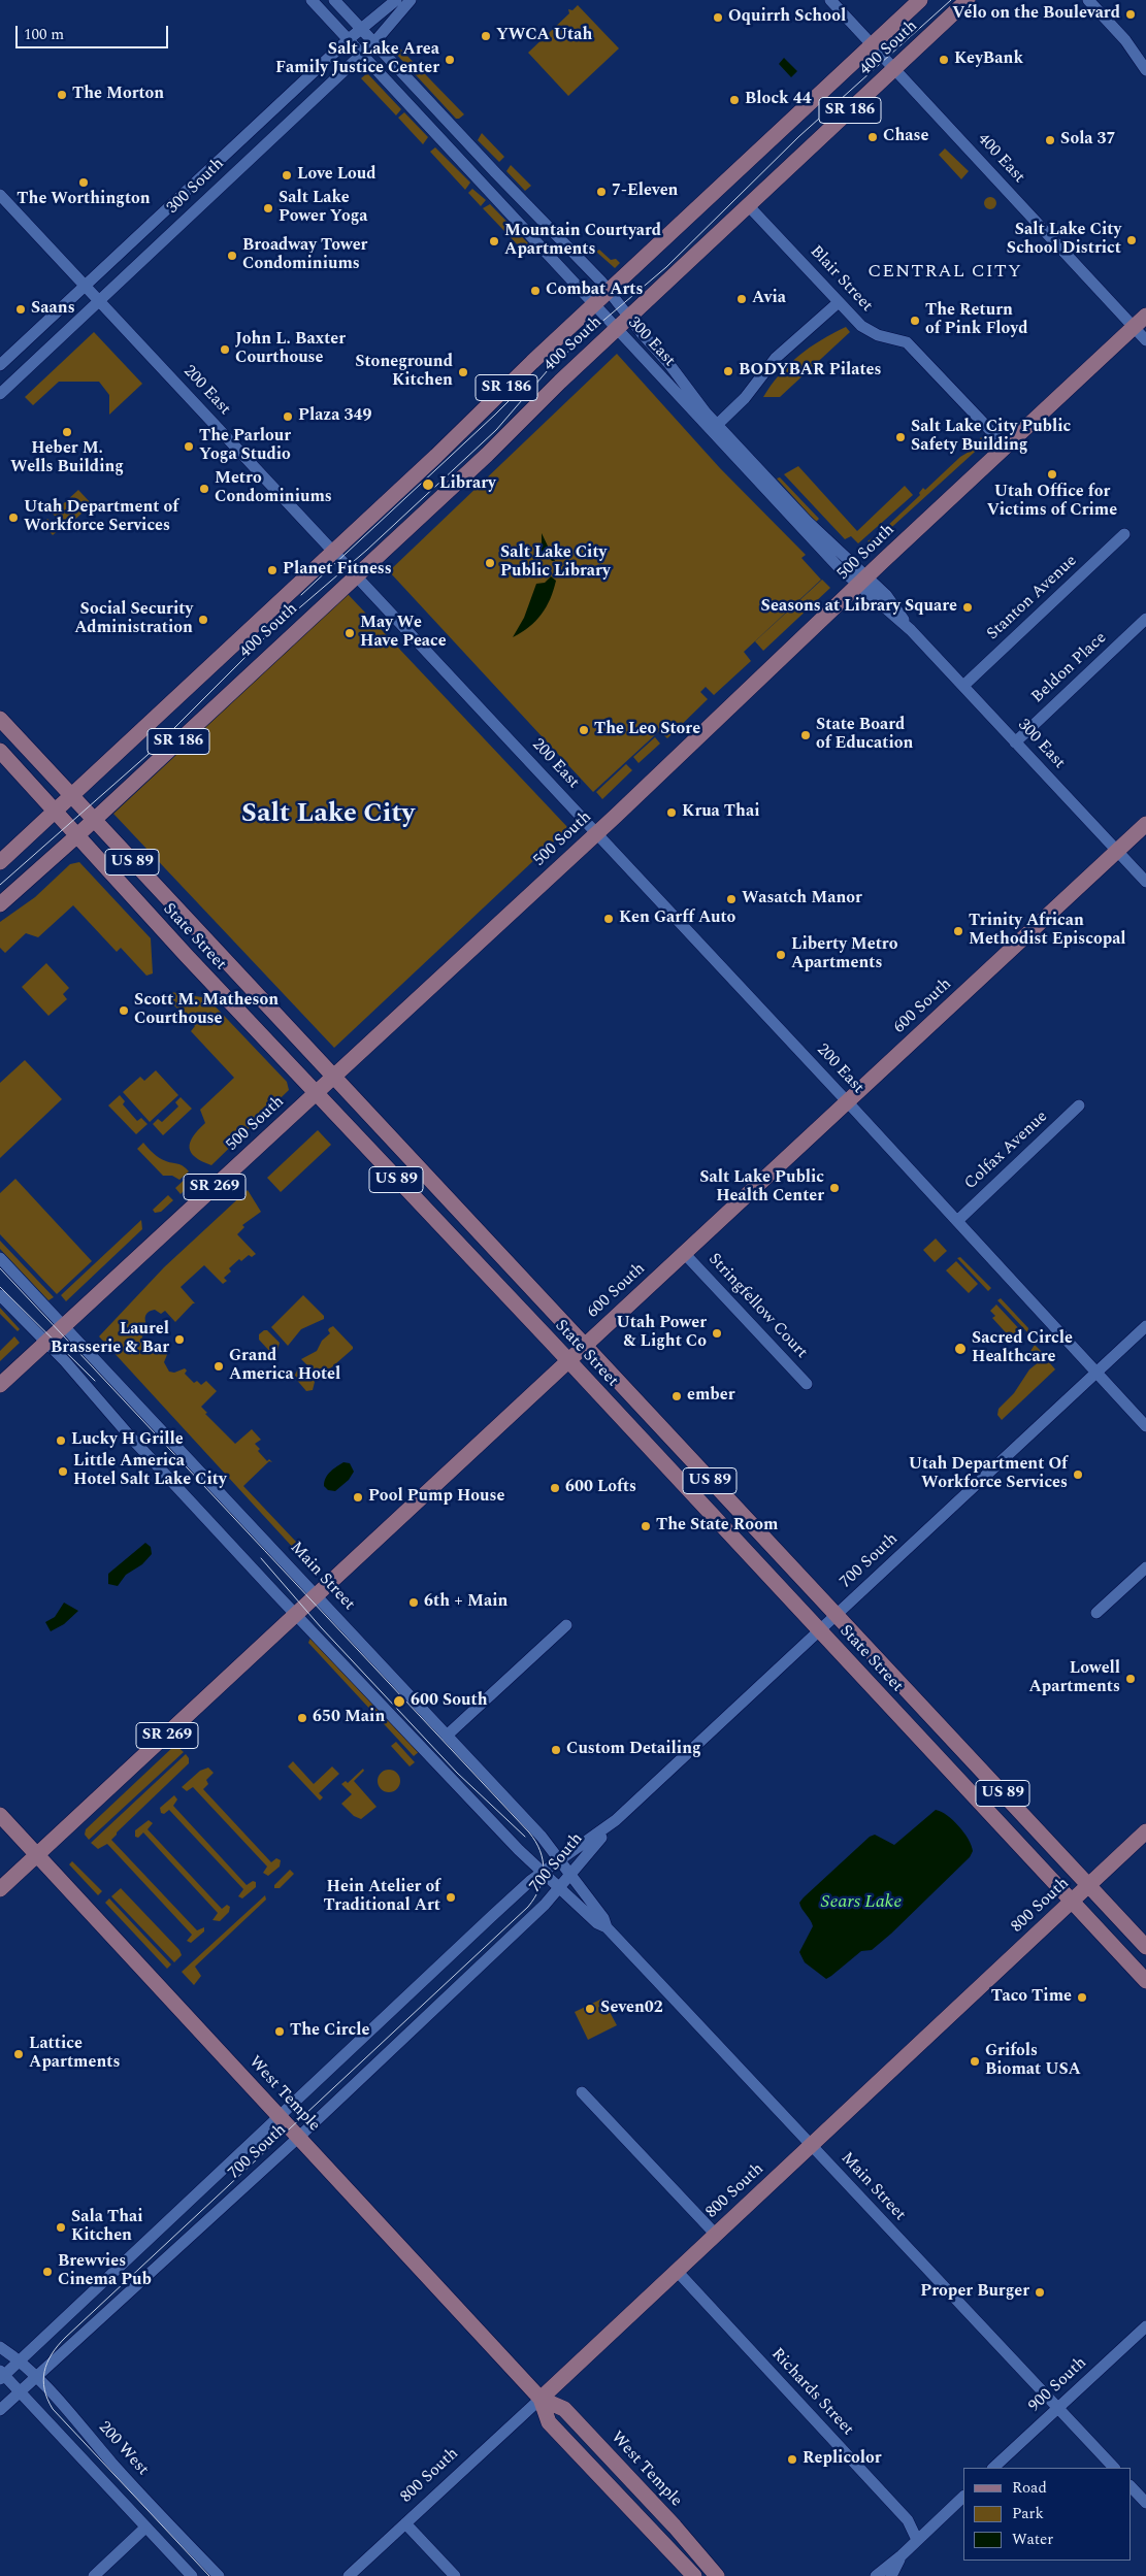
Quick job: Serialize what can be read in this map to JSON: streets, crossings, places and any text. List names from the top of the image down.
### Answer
{
  "streets": {
    "main road": [
      "400 South",
      "SR 186",
      "500 South",
      "US 89",
      "State Street",
      "600 South",
      "SR 269",
      "800 South",
      "West Temple"
    ],
    "street": [
      "400 East",
      "300 South",
      "Blair Street",
      "300 East",
      "200 East",
      "Stanton Avenue",
      "Beldon Place",
      "Colfax Avenue",
      "Stringfellow Court",
      "700 South",
      "Main Street",
      "900 South",
      "Richards Street",
      "200 West"
    ]
  },
  "crossings": [
    ["400 South", "400 East"],
    ["400 South", "Blair Street"],
    ["400 South", "300 East"],
    ["400 South", "200 East"],
    ["400 South", "State Street"],
    ["400 East", "500 South"],
    ["300 South", "300 East"],
    ["300 South", "200 East"],
    ["Blair Street", "500 South"],
    ["300 East", "500 South"],
    ["300 East", "Stanton Avenue"],
    ["300 East", "Beldon Place"],
    ["300 East", "600 South"],
    ["200 East", "500 South"],
    ["200 East", "600 South"],
    ["200 East", "Colfax Avenue"],
    ["200 East", "700 South"],
    ["500 South", "State Street"],
    ["500 South", "Main Street"],
    ["State Street", "600 South"],
    ["State Street", "700 South"],
    ["State Street", "800 South"],
    ["600 South", "Stringfellow Court"],
    ["600 South", "Main Street"],
    ["600 South", "West Temple"],
    ["700 South", "Main Street"],
    ["700 South", "West Temple"],
    ["700 South", "200 West"],
    ["Main Street", "800 South"],
    ["Main Street", "900 South"],
    ["800 South", "West Temple"],
    ["800 South", "Richards Street"]
  ],
  "districts": ["CENTRAL CITY", "Salt Lake City"],
  "water": ["Sears Lake"],
  "places": [
    "Vélo on the Boulevard",
    "Oquirrh School",
    "YWCA Utah",
    "Salt Lake Area Family Justice Center",
    "KeyBank",
    "The Morton",
    "Block 44",
    "Chase",
    "Sola 37",
    "Love Loud",
    "The Worthington",
    "7-Eleven",
    "Salt Lake Power Yoga",
    "Salt Lake City School District",
    "Mountain Courtyard Apartments",
    "Broadway Tower Condominiums",
    "Combat Arts",
    "Avia",
    "Saans",
    "The Return of Pink Floyd",
    "John L. Baxter Courthouse",
    "BODYBAR Pilates",
    "Stoneground Kitchen",
    "Plaza 349",
    "Heber M. Wells Building",
    "Salt Lake City Public Safety Building",
    "The Parlour Yoga Studio",
    "Utah Office for Victims of Crime",
    "Library",
    "Metro Condominiums",
    "Utah Department of Workforce Services",
    "Salt Lake City Public Library",
    "Planet Fitness",
    "Seasons at Library Square",
    "Social Security Administration",
    "May We Have Peace",
    "The Leo Store",
    "State Board of Education",
    "Krua Thai",
    "Wasatch Manor",
    "Ken Garff Auto",
    "Trinity African Methodist Episcopal",
    "Liberty Metro Apartments",
    "Scott M. Matheson Courthouse",
    "Salt Lake Public Health Center",
    "Utah Power & Light Co",
    "Laurel Brasserie & Bar",
    "Sacred Circle Healthcare",
    "Grand America Hotel",
    "ember",
    "Lucky H Grille",
    "Little America Hotel Salt Lake City",
    "Utah Department Of Workforce Services",
    "600 Lofts",
    "Pool Pump House",
    "The State Room",
    "6th + Main",
    "Lowell Apartments",
    "600 South",
    "650 Main",
    "Custom Detailing",
    "Hein Atelier of Traditional Art",
    "Taco Time",
    "Seven02",
    "The Circle",
    "Lattice Apartments",
    "Grifols Biomat USA",
    "Sala Thai Kitchen",
    "Brewvies Cinema Pub",
    "Proper Burger",
    "Replicolor"
  ],
  "legend": ["Road", "Park", "Water"],
  "scale_bar": "100 m"
}
